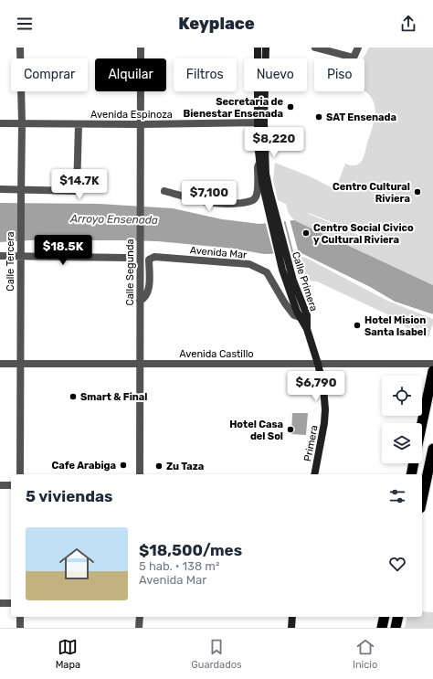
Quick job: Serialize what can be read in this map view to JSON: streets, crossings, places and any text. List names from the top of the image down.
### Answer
{
  "streets": {
    "main road": ["Calle Primera", "Primera"],
    "street": [
      "Avenida Espinoza",
      "Avenida Mar",
      "Calle Tercera",
      "Calle Segunda",
      "Avenida Castillo"
    ]
  },
  "crossings": [
    ["Avenida Espinoza", "Calle Tercera"],
    ["Avenida Espinoza", "Calle Segunda"],
    ["Avenida Espinoza", "Calle Primera"],
    ["Avenida Mar", "Calle Segunda"],
    ["Avenida Mar", "Calle Primera"],
    ["Calle Tercera", "Avenida Castillo"],
    ["Calle Segunda", "Avenida Castillo"],
    ["Calle Primera", "Primera"],
    ["Avenida Castillo", "Primera"]
  ],
  "water": ["Arroyo Ensenada"],
  "places": [
    "Secretaria de Bienestar Ensenada",
    "SAT Ensenada",
    "Centro Cultural Riviera",
    "Centro Social Civico y Cultural Riviera",
    "Hotel Mision Santa Isabel",
    "Smart & Final",
    "Hotel Casa del Sol",
    "Cafe Arabiga",
    "Zu Taza"
  ],
  "page": {
    "header": "Keyplace",
    "chip": [
      "Comprar",
      "Alquilar",
      "Filtros",
      "Nuevo",
      "Piso"
    ],
    "price": [
      "$8,220",
      "$14.7K",
      "$7,100",
      "$18.5K",
      "$6,790"
    ],
    "heading": "5 viviendas",
    "list": [
      {
        "name": "$18,500/mes",
        "note": "5 hab. · 138 m² · Avenida Mar"
      }
    ],
    "tabs": ["Mapa", "Guardados", "Inicio"]
  }
}
